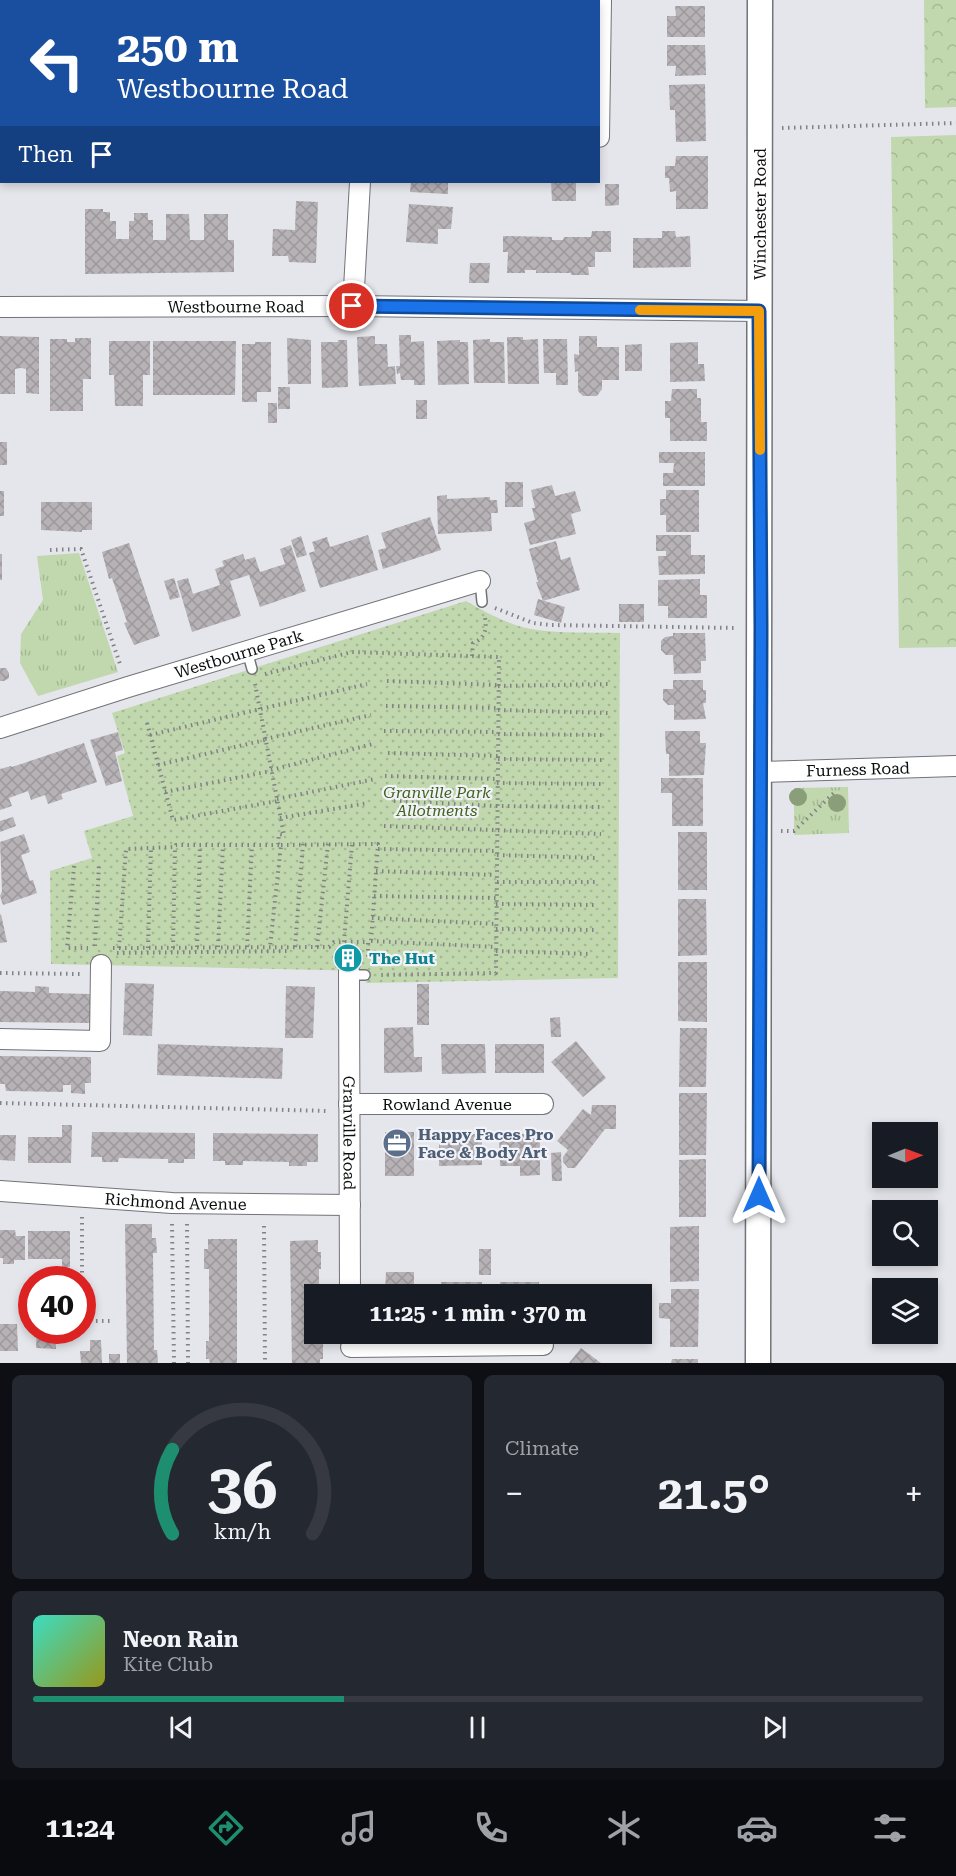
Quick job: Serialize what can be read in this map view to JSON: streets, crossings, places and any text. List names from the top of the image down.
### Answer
{
  "streets": {
    "street": [
      "Winchester Road",
      "Westbourne Road",
      "Westbourne Park",
      "Furness Road",
      "Rowland Avenue",
      "Granville Road",
      "Richmond Avenue"
    ]
  },
  "crossings": [
    ["Winchester Road", "Westbourne Road"],
    ["Winchester Road", "Furness Road"],
    ["Rowland Avenue", "Granville Road"],
    ["Granville Road", "Richmond Avenue"]
  ],
  "parks": ["Granville Park Allotments"],
  "places": {
    "building": ["The Hut"],
    "office": ["Happy Faces Pro Face & Body Art"]
  },
  "north": "right",
  "page": {
    "turn": ["250 m", "Westbourne Road"],
    "then": "Then",
    "limit": "40",
    "trip": "11:25 · 1 min · 370 m",
    "tile": "Climate",
    "heat": ["−", "21.5°", "+"],
    "song": ["Neon Rain", "Kite Club"],
    "tabs": "11:24",
    "gauge": ["36", "km/h"]
  }
}
